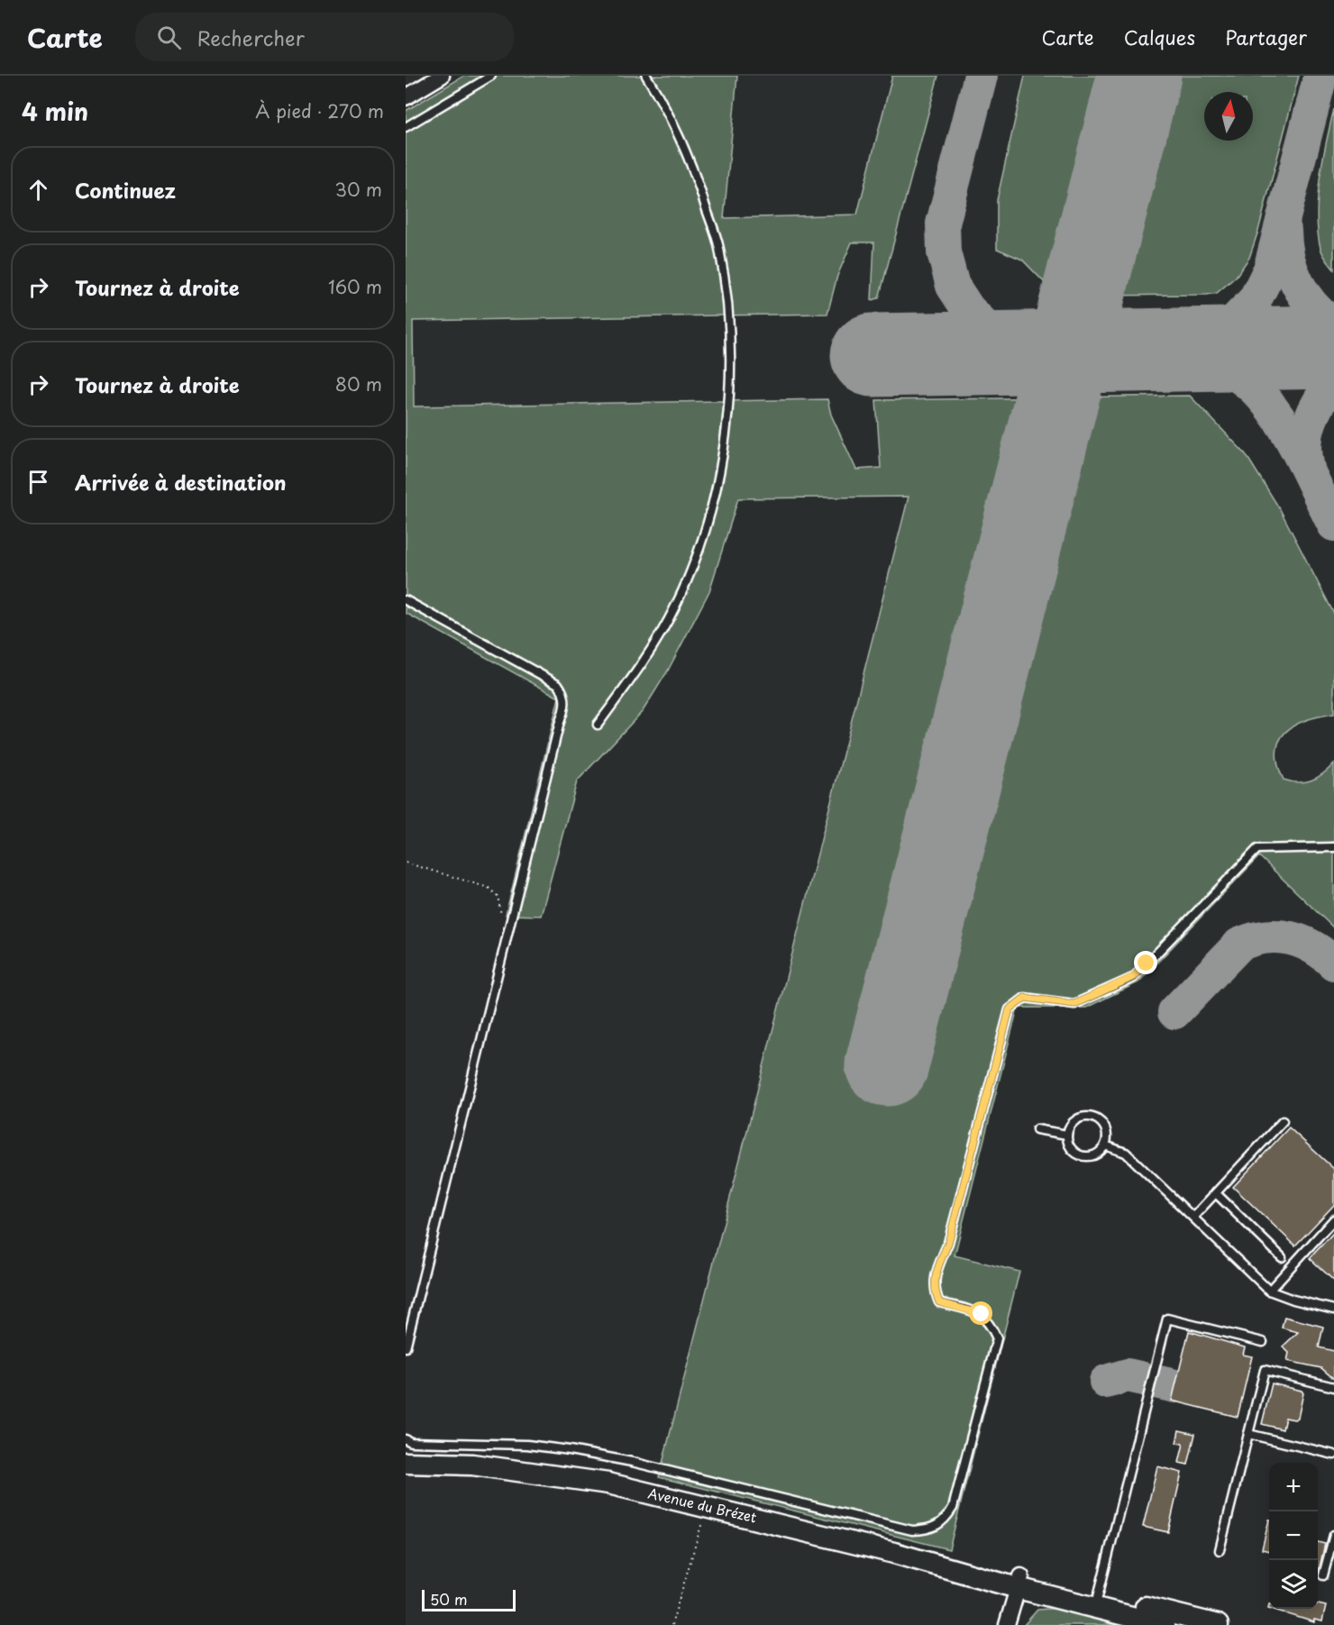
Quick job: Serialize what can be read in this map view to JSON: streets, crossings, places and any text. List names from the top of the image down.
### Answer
{
  "streets": {
    "main road": ["Avenue du Brézet"]
  },
  "scale_bar": "50 m",
  "north": "top",
  "page": {
    "header": "Carte",
    "search": "Rechercher",
    "nav": ["Carte", "Calques", "Partager"],
    "heading": ["4 min", "À pied · 270 m"],
    "list": [
      ["Continuez", "30 m"],
      ["Tournez à droite", "160 m"],
      ["Tournez à droite", "80 m"],
      "Arrivée à destination"
    ],
    "map_buttons": ["+", "−"],
    "scale": "50 m"
  }
}
